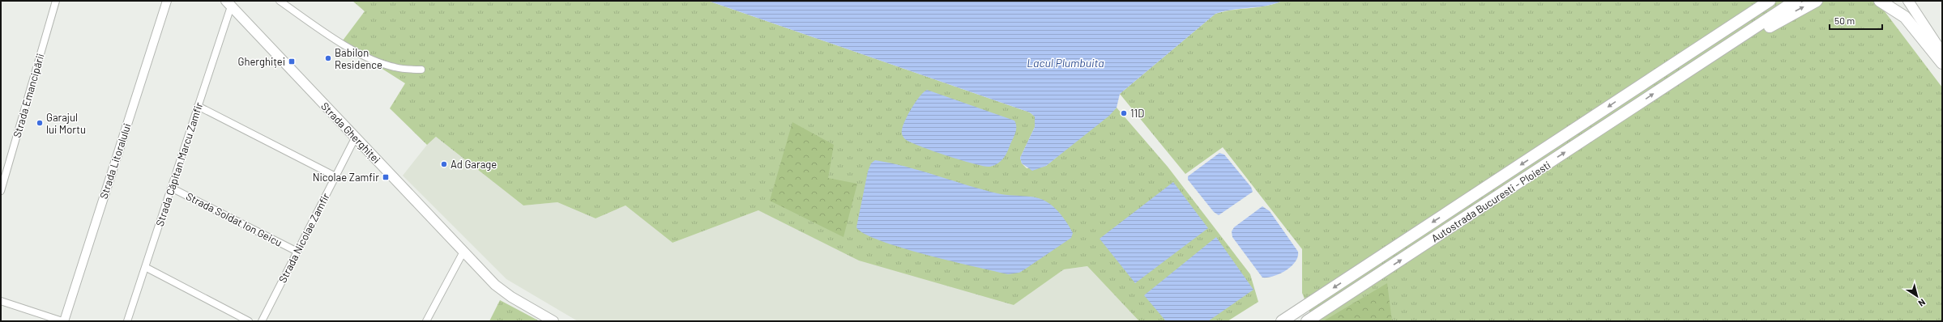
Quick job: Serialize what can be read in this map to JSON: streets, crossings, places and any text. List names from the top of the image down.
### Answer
{
  "streets": {
    "highway": ["Autostrada Bucuresti - Ploiesti"],
    "main road": ["Strada Gherghiței"],
    "street": [
      "Strada Emancipării",
      "Strada Litoralului",
      "Strada Căpitan Marcu Zamfir",
      "Strada Soldat Ion Geicu",
      "Strada Nicolae Zamfir"
    ]
  },
  "crossings": [
    ["Strada Gherghiței", "Strada Căpitan Marcu Zamfir"],
    ["Strada Gherghiței", "Strada Nicolae Zamfir"],
    ["Strada Căpitan Marcu Zamfir", "Strada Soldat Ion Geicu"],
    ["Strada Soldat Ion Geicu", "Strada Nicolae Zamfir"]
  ],
  "water": ["Lacul Plumbuita"],
  "places": {
    "other": [
      "Babilon Residence",
      "11D",
      "Garajul lui Mortu",
      "Ad Garage"
    ],
    "transit": ["Gherghiței", "Nicolae Zamfir"]
  },
  "scale_bar": "50 m",
  "north": "bottom right"
}
